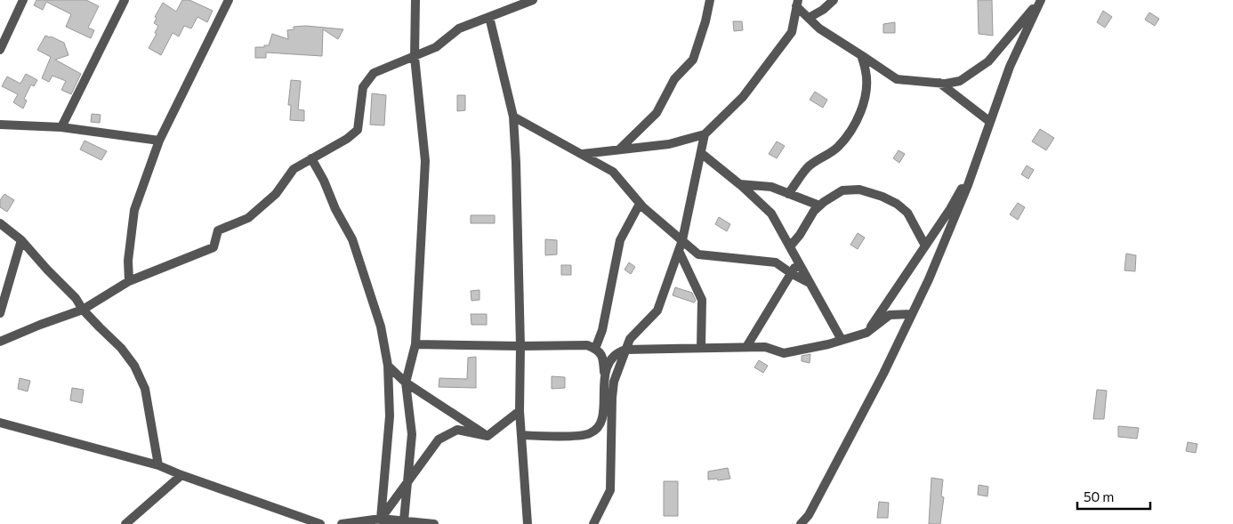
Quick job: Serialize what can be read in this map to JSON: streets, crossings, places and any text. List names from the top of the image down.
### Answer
{
  "scale_bar": "50 m"
}
